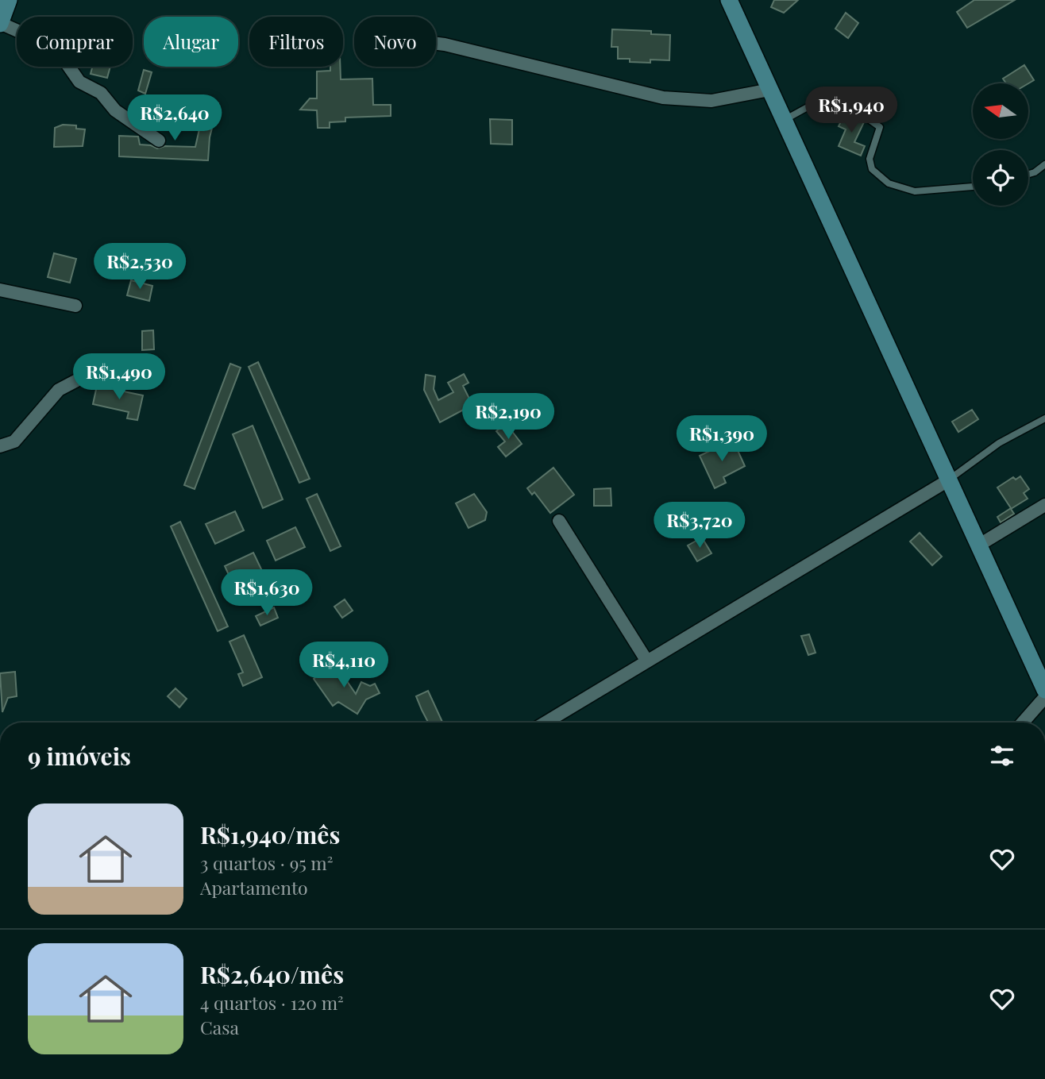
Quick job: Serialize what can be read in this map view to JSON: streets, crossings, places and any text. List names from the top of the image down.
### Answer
{
  "north": "left",
  "page": {
    "chip": [
      "Comprar",
      "Alugar",
      "Filtros",
      "Novo"
    ],
    "price": [
      "R$1,940",
      "R$2,640",
      "R$2,530",
      "R$1,490",
      "R$2,190",
      "R$1,390",
      "R$3,720",
      "R$1,630",
      "R$4,110"
    ],
    "heading": "9 imóveis",
    "list": [
      {
        "name": "R$1,940/mês",
        "note": "3 quartos · 95 m² · Apartamento"
      },
      {
        "name": "R$2,640/mês",
        "note": "4 quartos · 120 m² · Casa"
      }
    ]
  }
}
